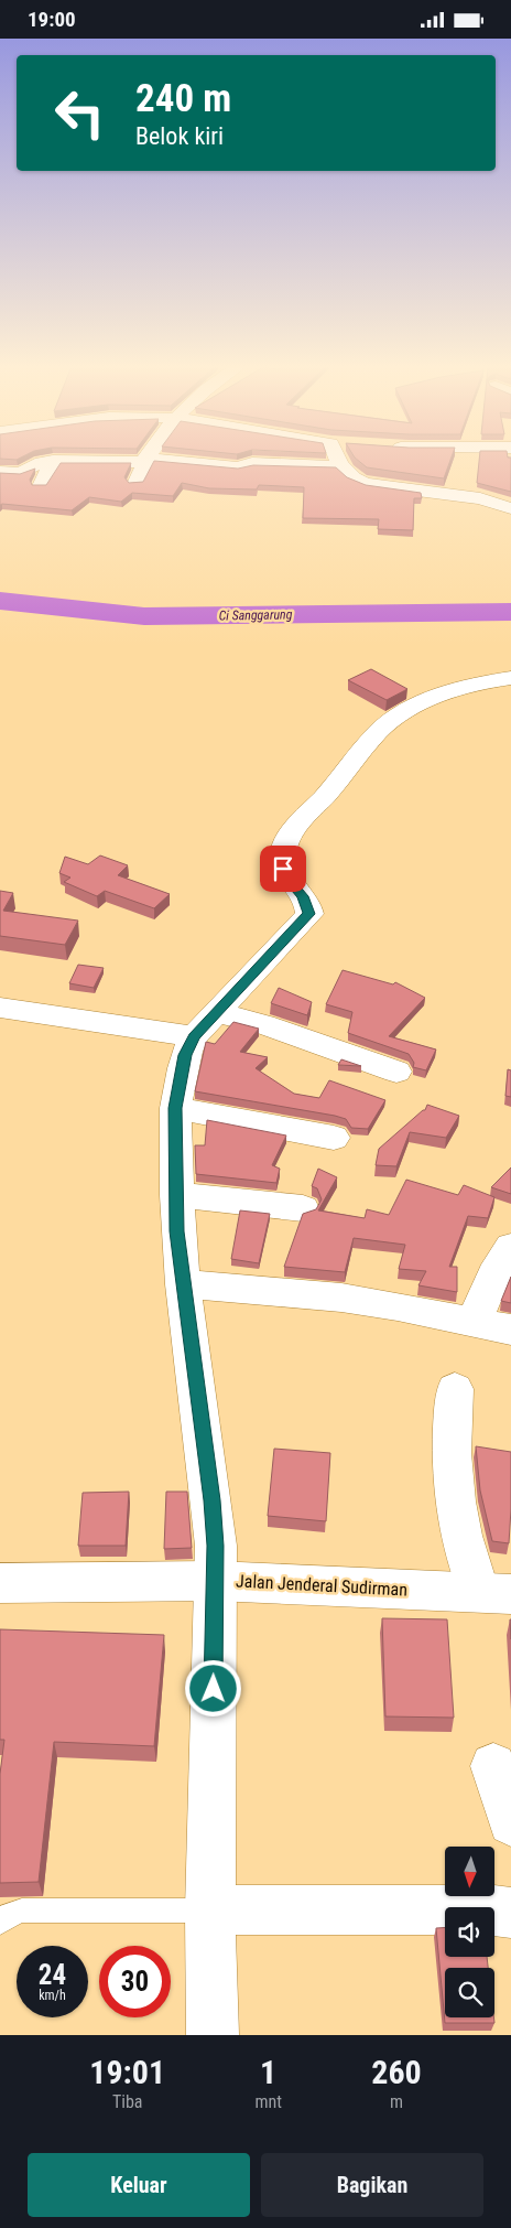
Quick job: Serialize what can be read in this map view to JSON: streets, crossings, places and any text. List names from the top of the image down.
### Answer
{
  "streets": {
    "street": ["Jalan Jenderal Sudirman"]
  },
  "water": ["Ci Sanggarung"],
  "north": "bottom",
  "page": {
    "status": "19:00",
    "turn": ["240 m", "Belok kiri"],
    "speed": "24 km/h",
    "limit": "30",
    "eta": [
      "19:01",
      "Tiba",
      "1",
      "mnt",
      "260",
      "m"
    ],
    "buttons": ["Keluar", "Bagikan"]
  }
}
